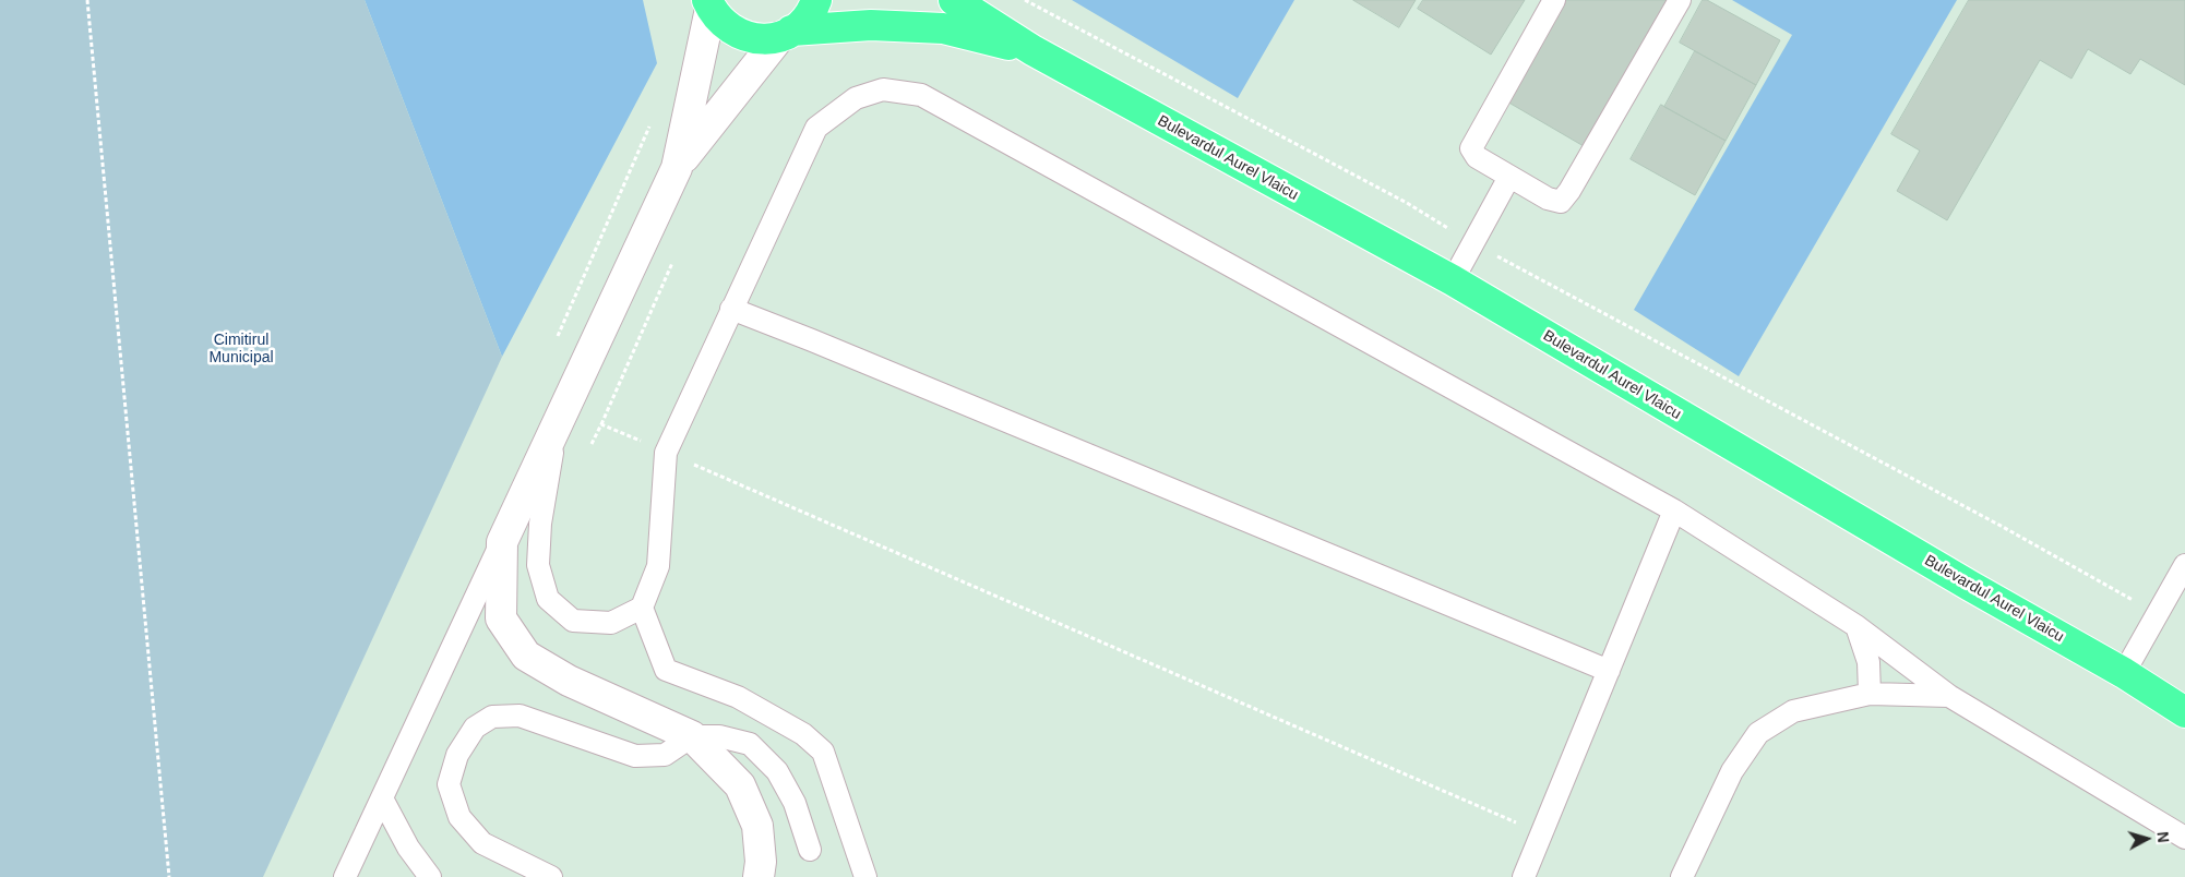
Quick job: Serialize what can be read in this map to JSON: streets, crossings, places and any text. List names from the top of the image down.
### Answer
{
  "streets": {
    "main road": ["Bulevardul Aurel Vlaicu"]
  },
  "parks": ["Cimitirul Municipal"],
  "north": "right"
}
